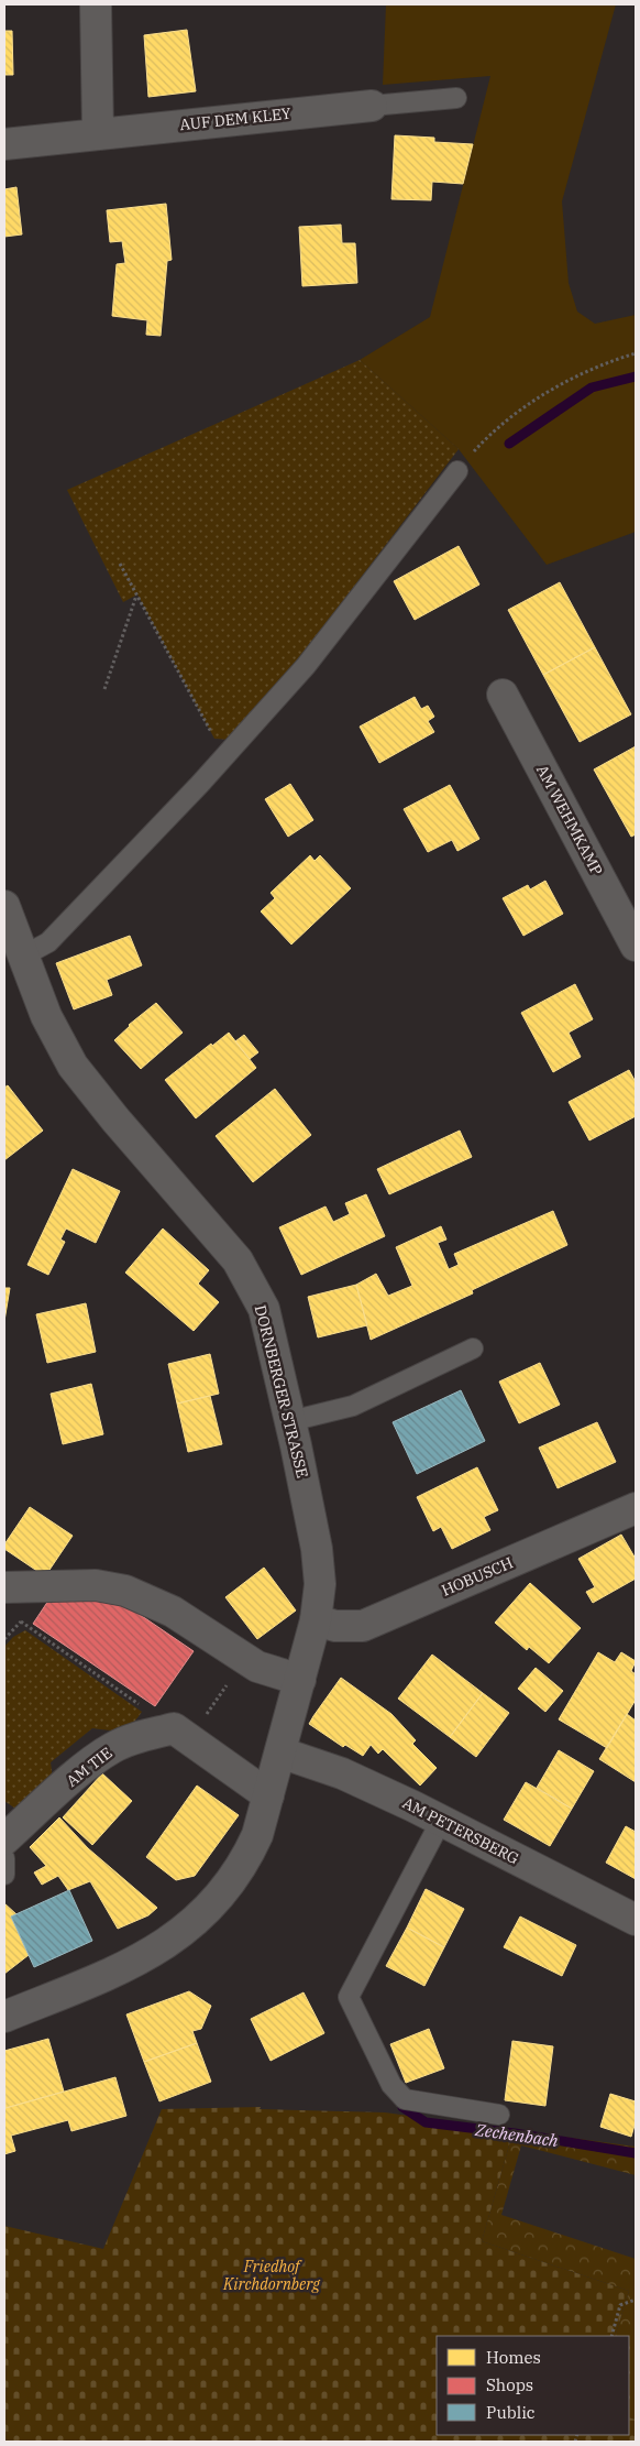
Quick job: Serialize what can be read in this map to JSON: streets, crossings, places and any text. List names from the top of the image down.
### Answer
{
  "streets": {
    "street": [
      "AUF DEM KLEY",
      "AM WEHMKAMP",
      "DORNBERGER STRASSE",
      "HOBUSCH",
      "AM TIE",
      "AM PETERSBERG"
    ]
  },
  "crossings": [
    ["DORNBERGER STRASSE", "HOBUSCH"],
    ["DORNBERGER STRASSE", "AM PETERSBERG"]
  ],
  "water": ["Zechenbach"],
  "parks": ["Friedhof Kirchdornberg"],
  "legend": ["Homes", "Shops", "Public"]
}
